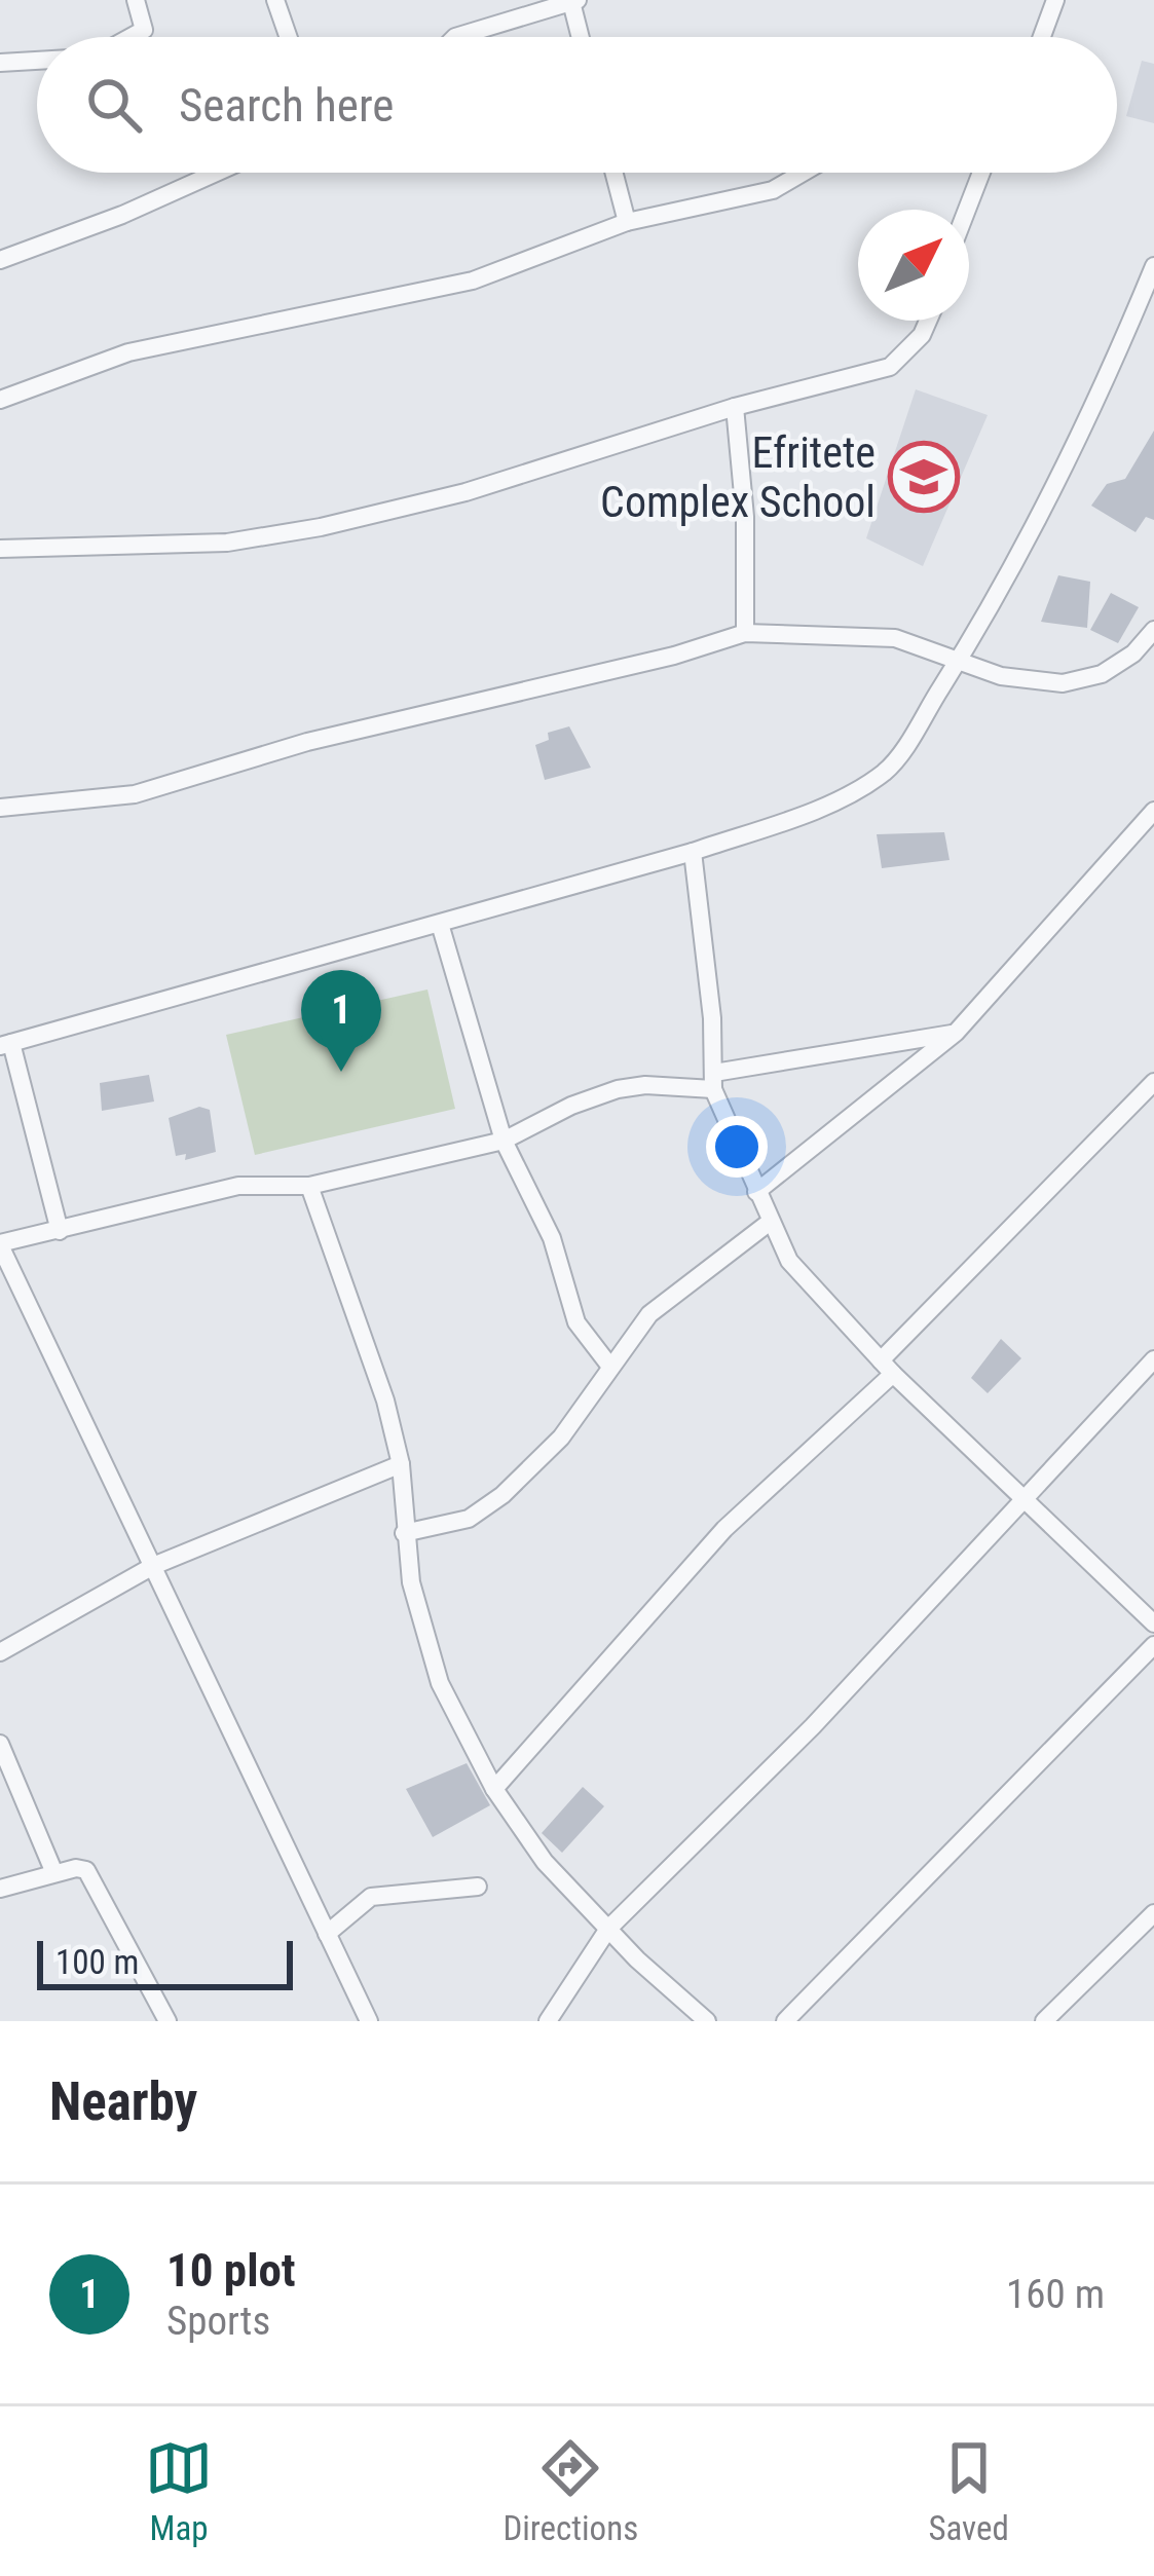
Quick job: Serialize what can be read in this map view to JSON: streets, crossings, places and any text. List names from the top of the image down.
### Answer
{
  "places": {
    "school or university": ["Efritete Complex School"]
  },
  "scale_bar": "100 m",
  "north": "top right",
  "page": {
    "search": "Search here",
    "pins": "1",
    "scale": "100 m",
    "heading": "Nearby",
    "list": [
      {
        "mark": "1",
        "name": "10 plot",
        "note": "Sports",
        "value": "160 m"
      }
    ],
    "nav": ["Map", "Directions", "Saved"]
  }
}
